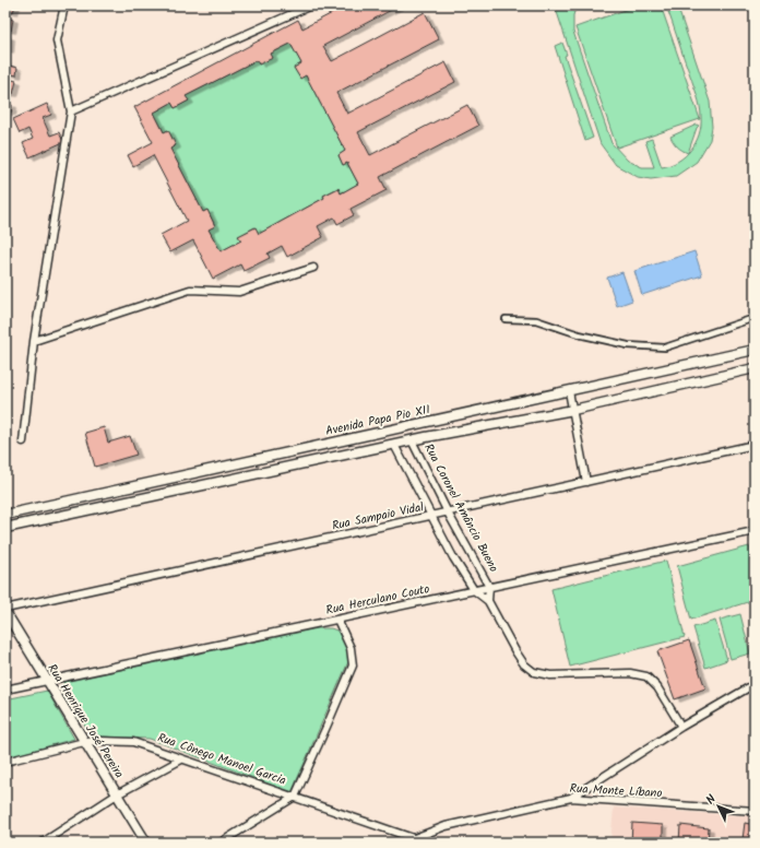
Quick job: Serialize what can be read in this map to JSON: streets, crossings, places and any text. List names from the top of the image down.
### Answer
{
  "streets": {
    "street": [
      "Avenida Papa Pio XII",
      "Rua Coronel Amâncio Bueno",
      "Rua Sampaio Vidal",
      "Rua Herculano Couto",
      "Rua Henrique José Pereira",
      "Rua Cônego Manoel Garcia",
      "Rua Monte Líbano"
    ]
  },
  "crossings": [
    ["Rua Coronel Amâncio Bueno", "Rua Sampaio Vidal"],
    ["Rua Coronel Amâncio Bueno", "Rua Herculano Couto"],
    ["Rua Sampaio Vidal", "Rua Henrique José Pereira"],
    ["Rua Herculano Couto", "Rua Henrique José Pereira"],
    ["Rua Henrique José Pereira", "Rua Cônego Manoel Garcia"],
    ["Rua Cônego Manoel Garcia", "Rua Monte Líbano"]
  ],
  "north": "top left"
}
